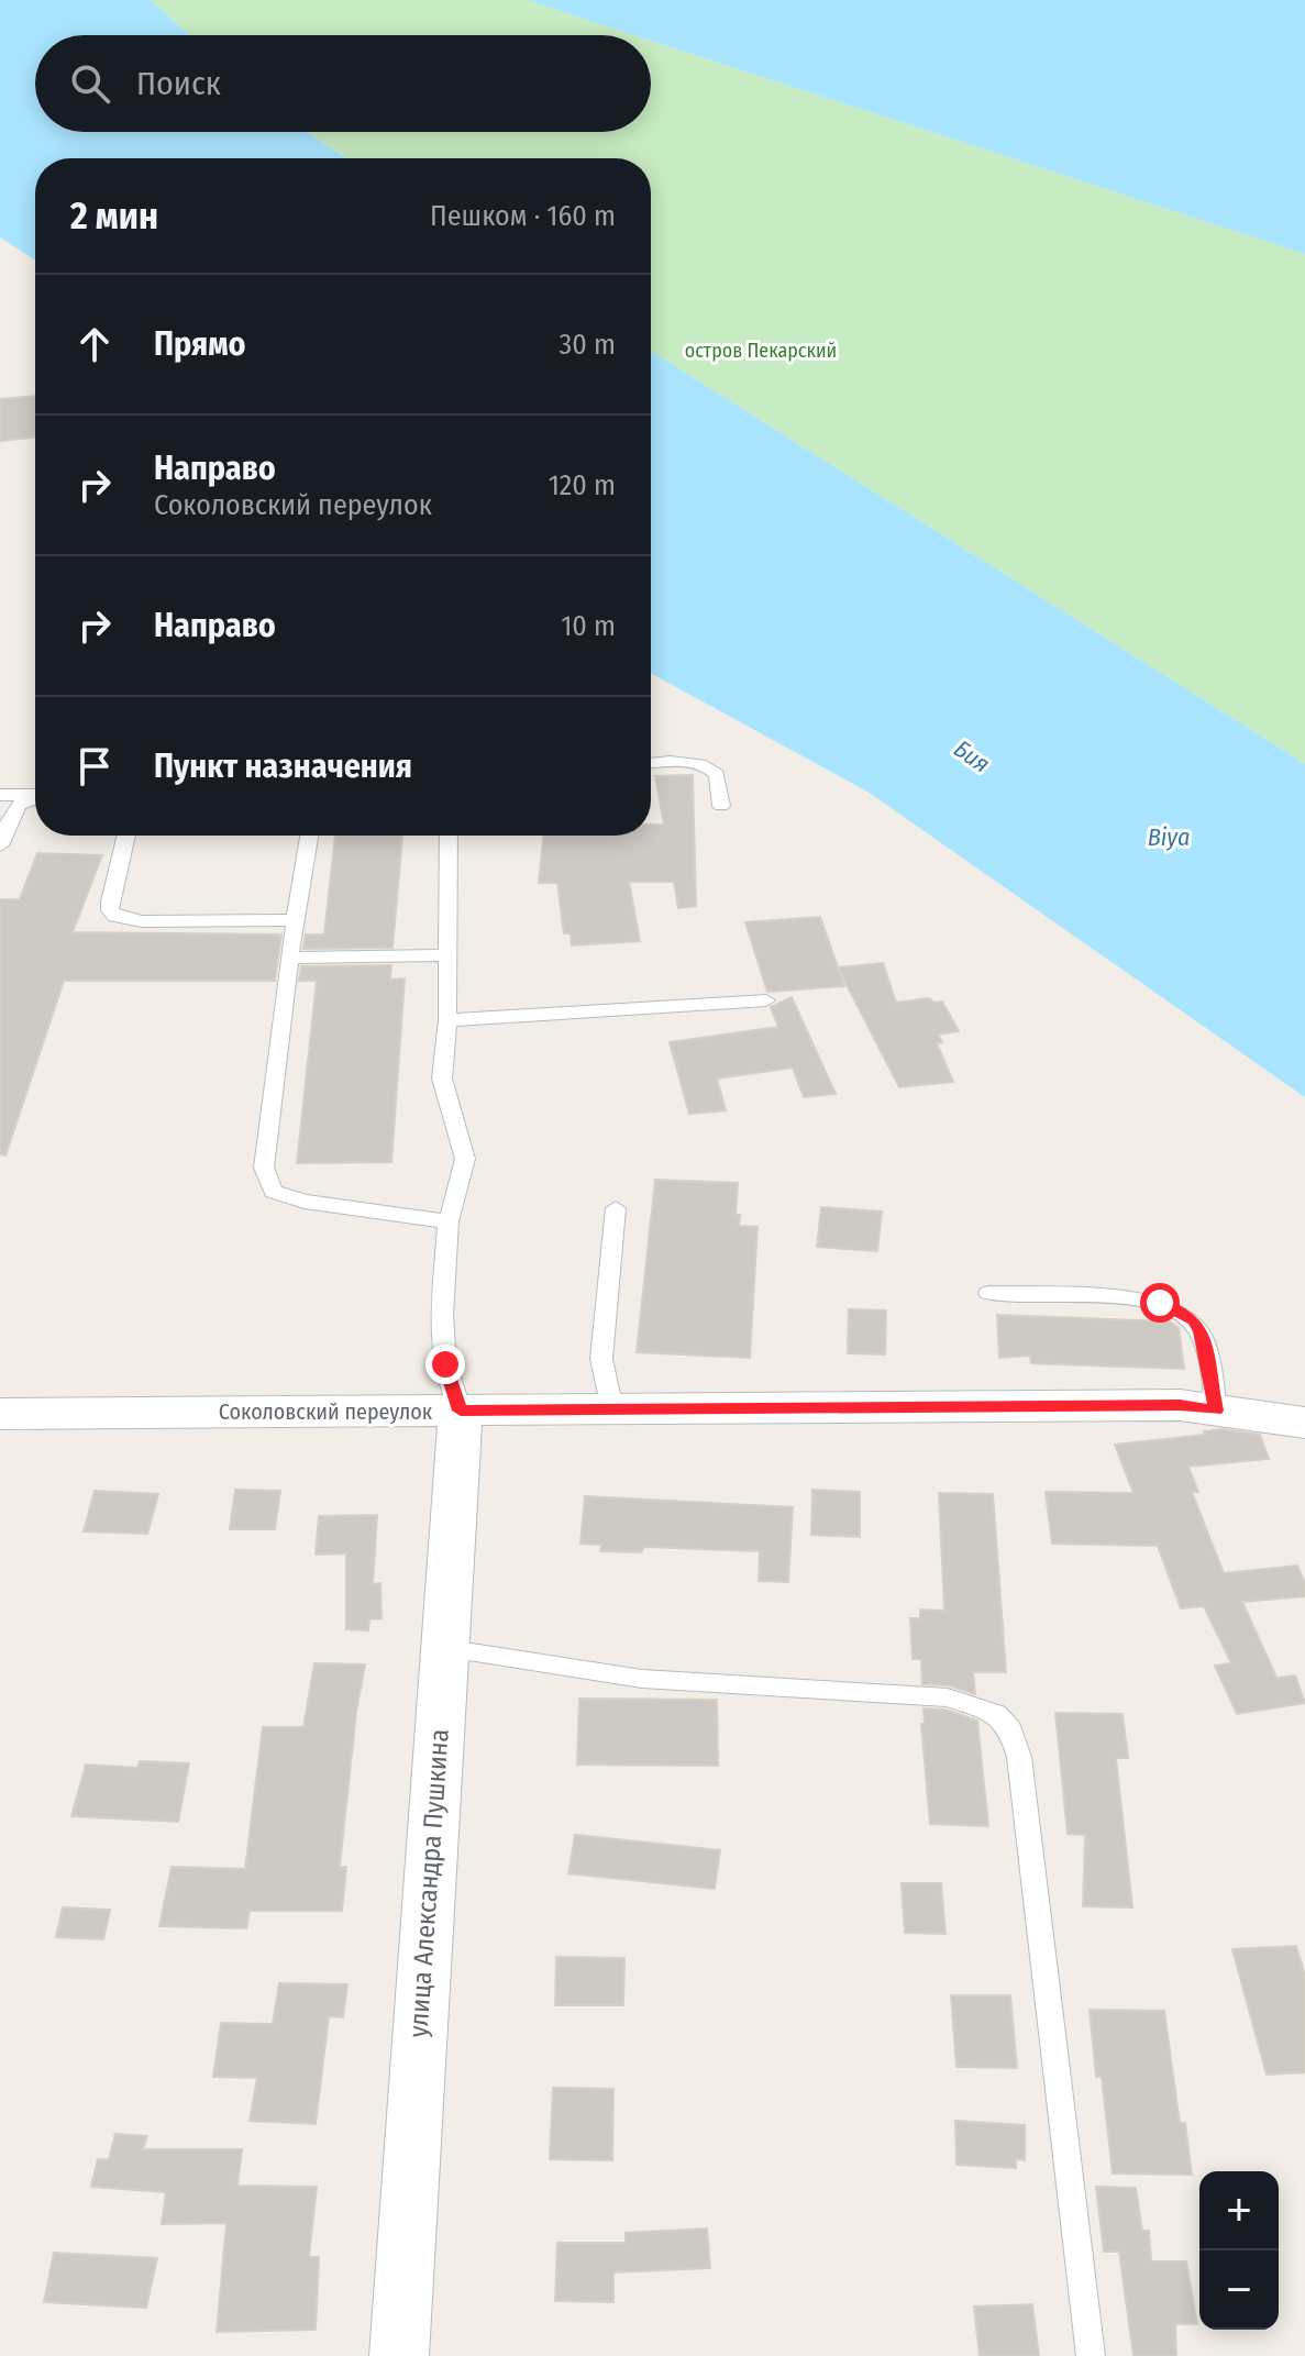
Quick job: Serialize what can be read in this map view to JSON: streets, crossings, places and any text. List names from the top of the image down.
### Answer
{
  "streets": {
    "street": ["Соколовский переулок", "улица Александра Пушкина"]
  },
  "crossings": [
    ["Соколовский переулок", "улица Александра Пушкина"]
  ],
  "water": ["Бия", "Biya"],
  "parks": ["остров Пекарский"],
  "page": {
    "search": "Поиск",
    "heading": ["2 мин", "Пешком · 160 m"],
    "list": [
      ["Прямо", "30 m"],
      ["Направо", "Соколовский переулок", "120 m"],
      ["Направо", "10 m"],
      "Пункт назначения"
    ],
    "map_buttons": ["+", "−"]
  }
}
